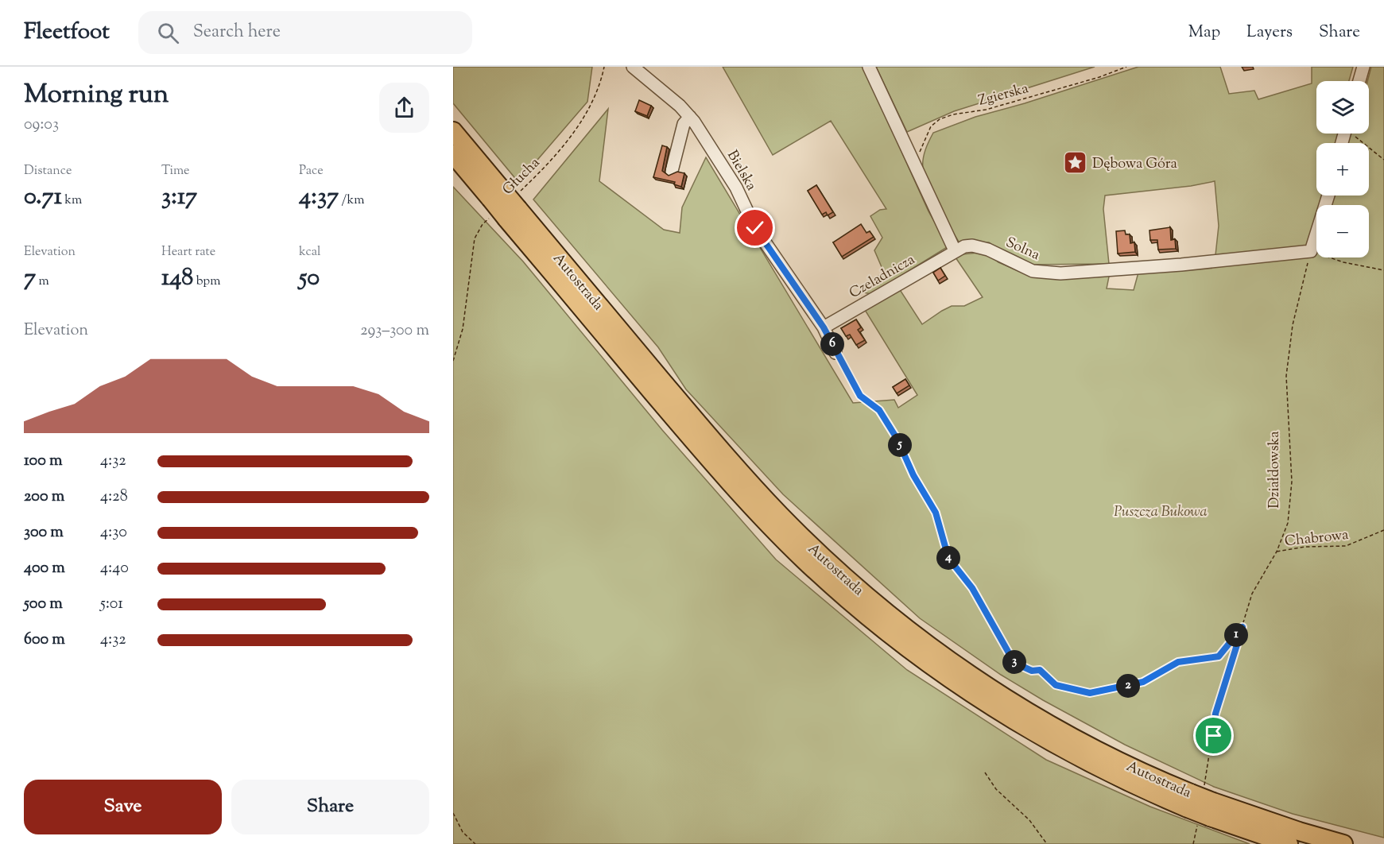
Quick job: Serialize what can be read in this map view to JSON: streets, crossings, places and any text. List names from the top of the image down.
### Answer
{
  "streets": {
    "highway": ["Autostrada"],
    "street": ["Bielska", "Solna", "Czeladnicza"],
    "path": [
      "Zgierska",
      "Głucha",
      "Działdowska",
      "Chabrowa"
    ]
  },
  "crossings": [
    ["Bielska", "Czeladnicza"],
    ["Głucha", "Autostrada"],
    ["Solna", "Czeladnicza"],
    ["Solna", "Działdowska"],
    ["Autostrada", "Działdowska"],
    ["Działdowska", "Chabrowa"]
  ],
  "parks": ["Puszcza Bukowa"],
  "places": {
    "place": ["Dębowa Góra"]
  },
  "page": {
    "header": "Fleetfoot",
    "search": "Search here",
    "nav": ["Map", "Layers", "Share"],
    "heading": ["Morning run", "09:03"],
    "map_buttons": ["+", "−"],
    "stats": [
      ["Distance", "0.71 km"],
      ["Time", "3:17"],
      ["Pace", "4:37 /km"],
      ["Elevation", "7 m"],
      ["Heart rate", "148 bpm"],
      ["kcal", "50"]
    ],
    "chart": ["Elevation", "293–300 m"],
    "pins": [
      "6",
      "5",
      "4",
      "1",
      "3",
      "2"
    ],
    "list": [
      {
        "name": "100 m",
        "note": "4:32"
      },
      {
        "name": "200 m",
        "note": "4:28"
      },
      {
        "name": "300 m",
        "note": "4:30"
      },
      {
        "name": "400 m",
        "note": "4:40"
      },
      {
        "name": "500 m",
        "note": "5:01"
      },
      {
        "name": "600 m",
        "note": "4:32"
      }
    ],
    "buttons": ["Save", "Share"]
  }
}
